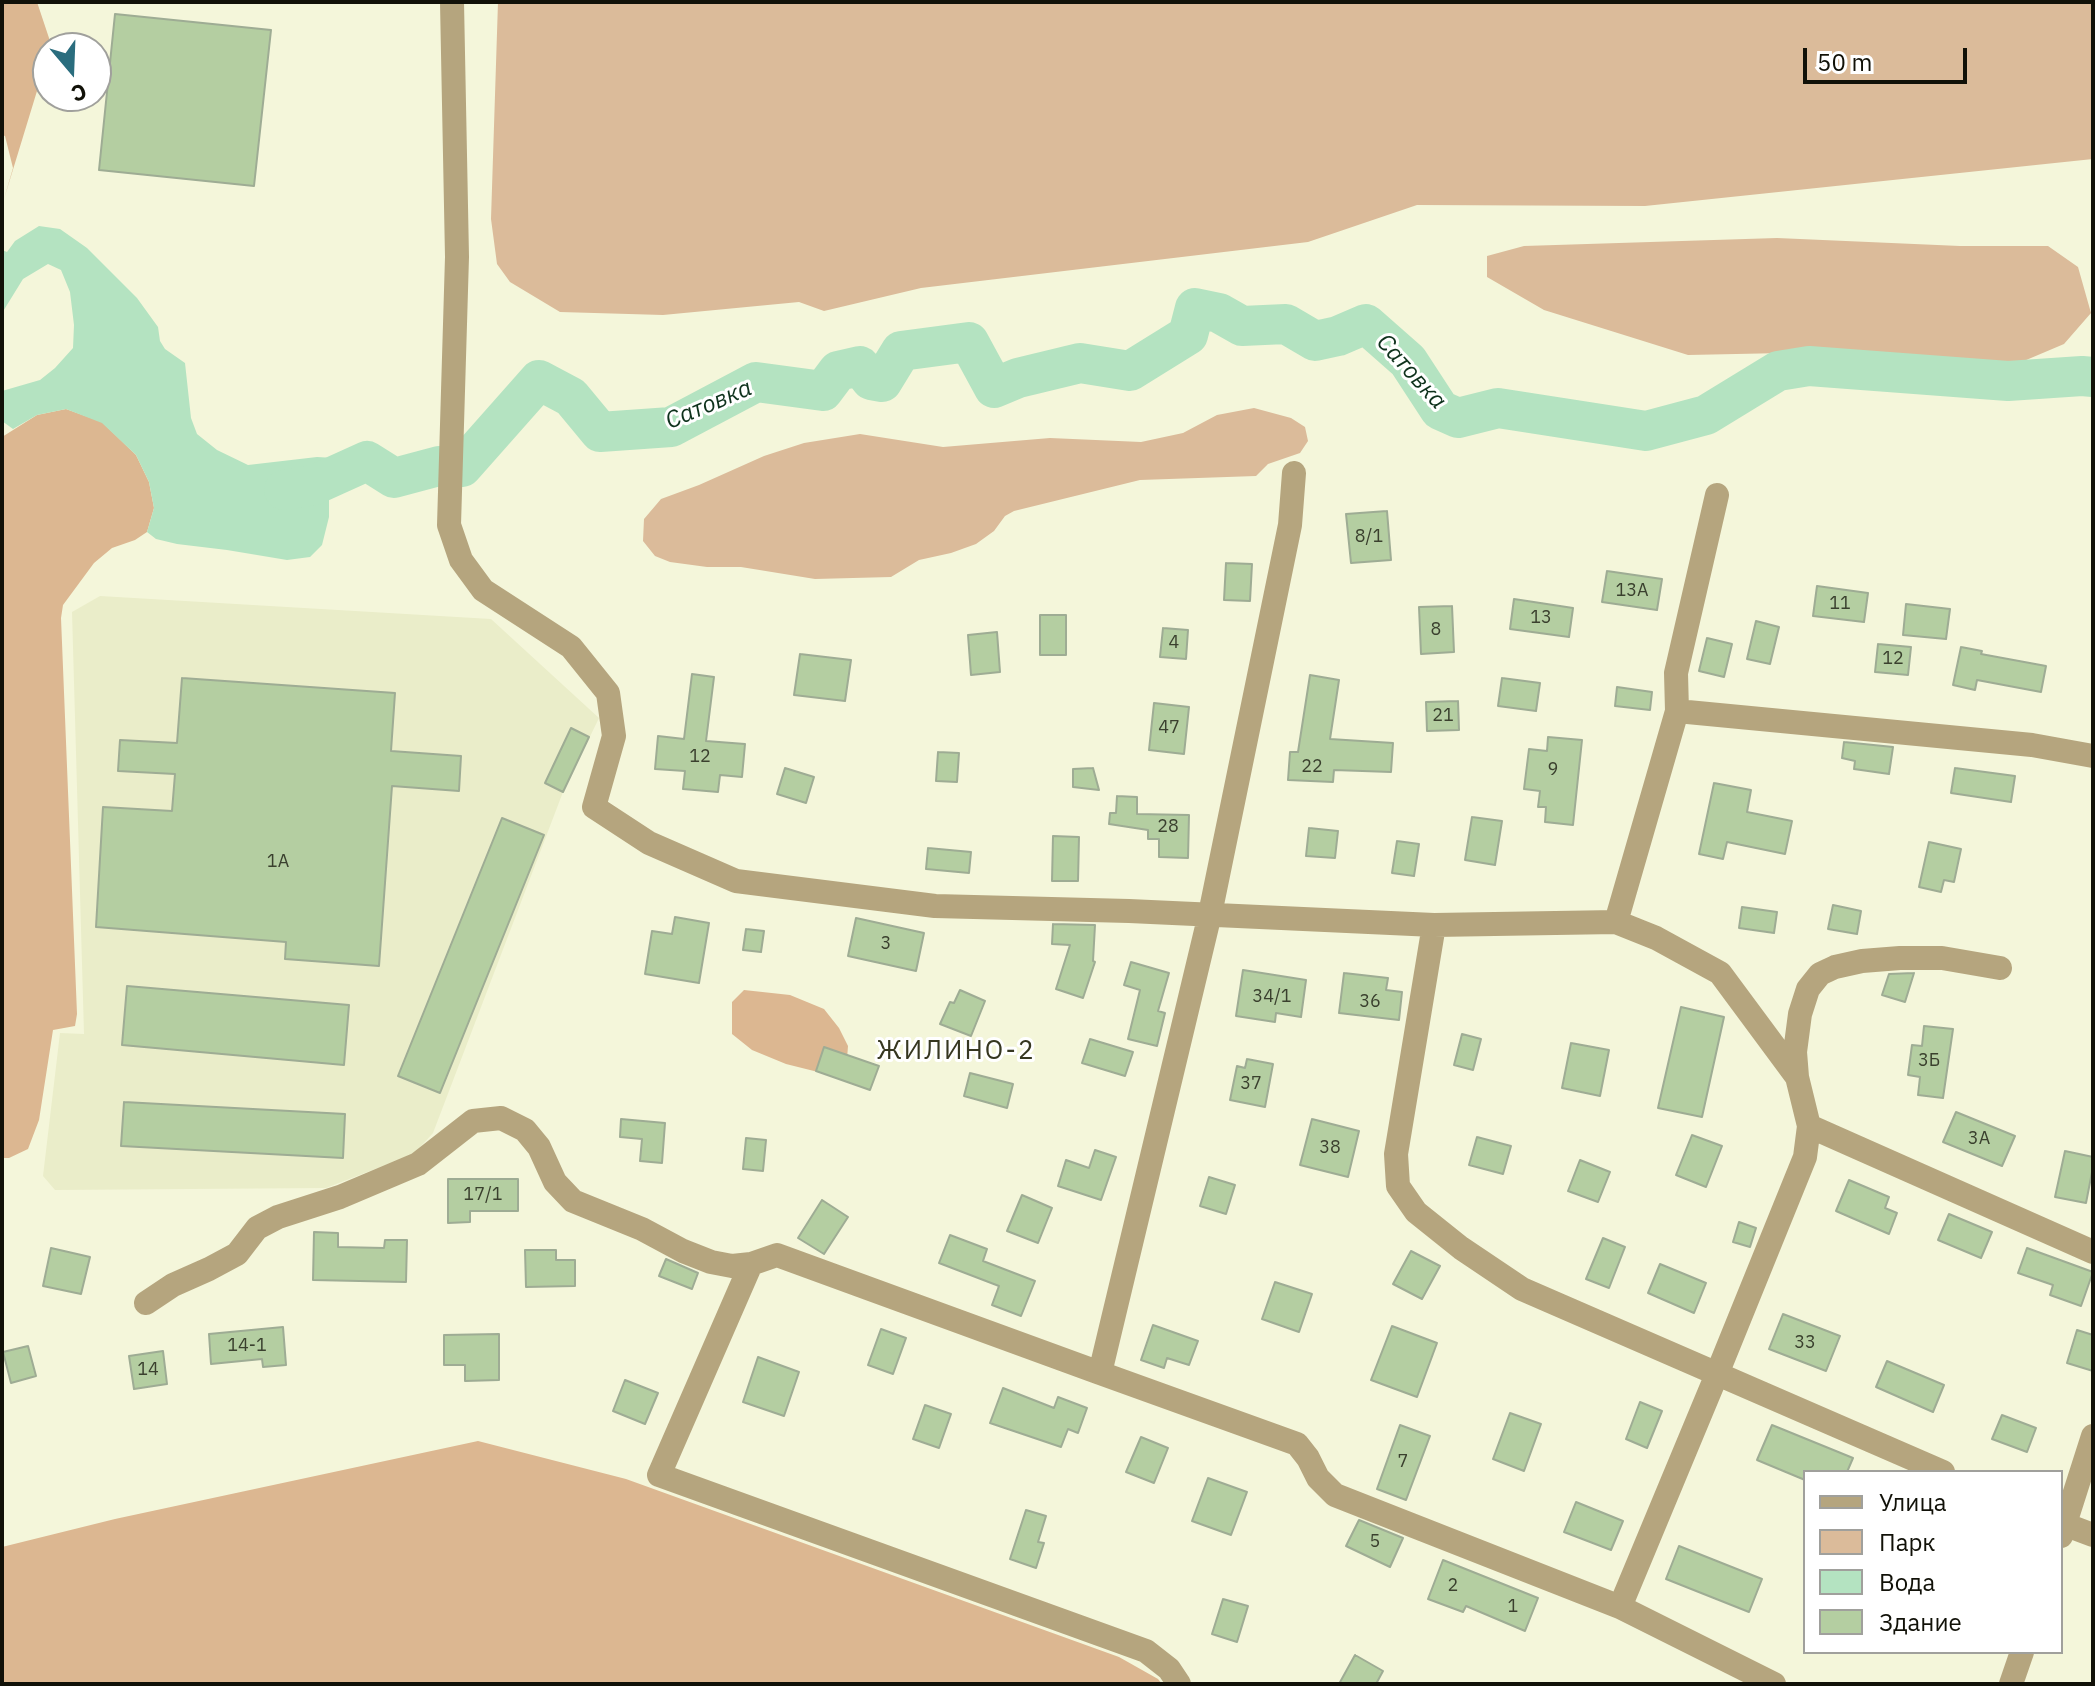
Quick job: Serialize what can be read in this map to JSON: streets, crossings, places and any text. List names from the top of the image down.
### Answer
{
  "districts": ["ЖИЛИНО-2"],
  "water": ["Сатовка"],
  "house_numbers": [
    "8/1",
    "13А",
    "11",
    "13",
    "8",
    "4",
    "12",
    "21",
    "47",
    "12",
    "22",
    "9",
    "28",
    "1А",
    "3",
    "34/1",
    "36",
    "3Б",
    "37",
    "3А",
    "38",
    "17/1",
    "33",
    "14-1",
    "14",
    "7",
    "5",
    "2",
    "1"
  ],
  "legend": [
    "Улица",
    "Парк",
    "Вода",
    "Здание"
  ],
  "scale_bar": "50 m",
  "north": "bottom"
}
